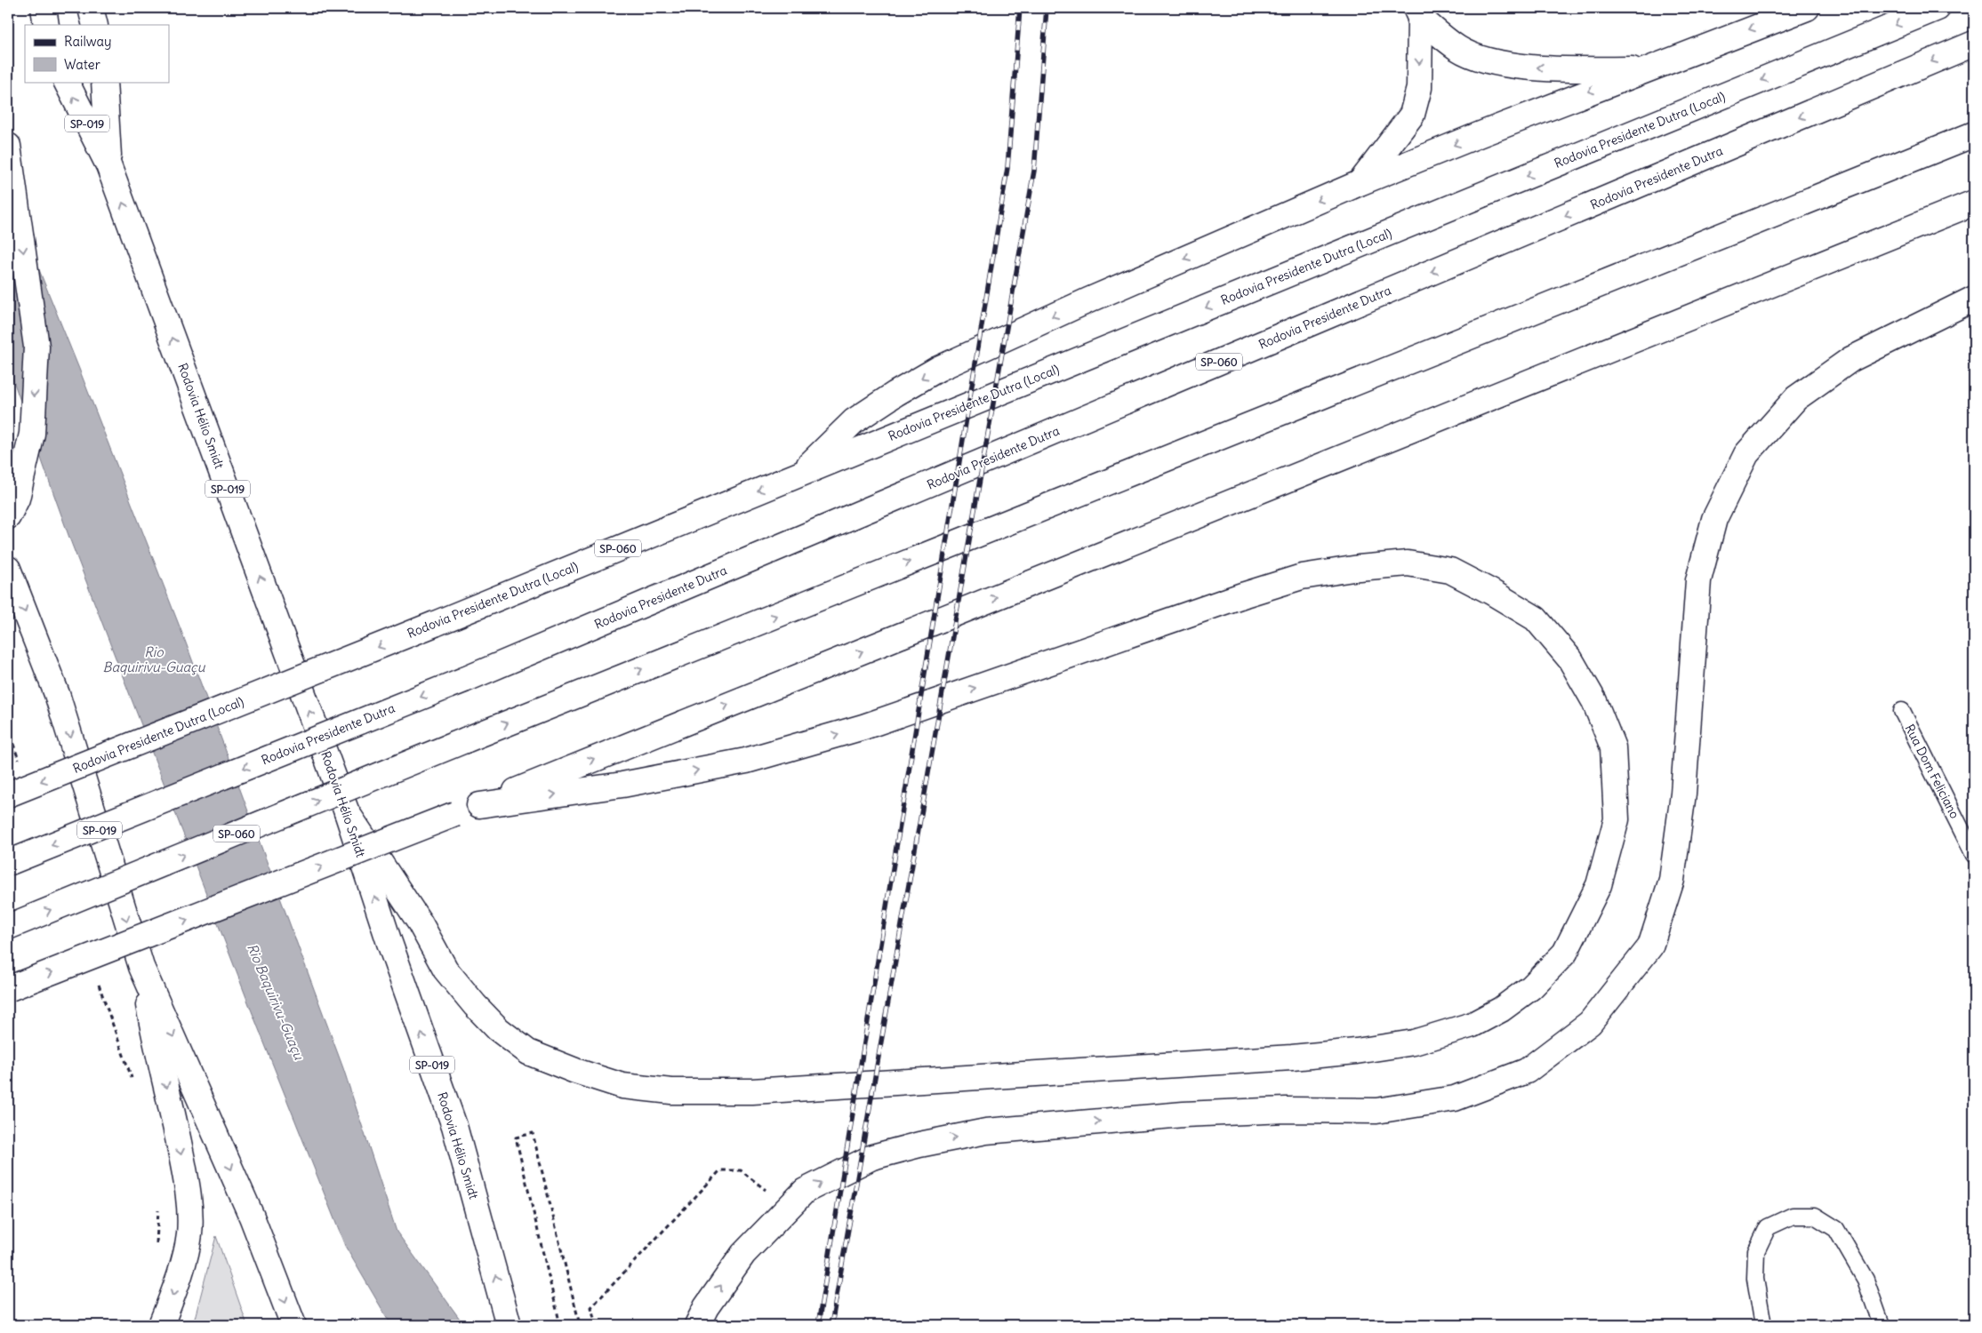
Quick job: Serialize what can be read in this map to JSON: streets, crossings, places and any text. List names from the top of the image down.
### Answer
{
  "streets": {
    "highway": [
      "SP-019",
      "Rodovia Presidente Dutra (Local)",
      "Rodovia Presidente Dutra",
      "SP-060",
      "Rodovia Hélio Smidt"
    ],
    "lane": ["Rua Dom Feliciano"]
  },
  "water": ["Rio Baquirivu-Guaçu"],
  "legend": ["Railway", "Water"]
}
